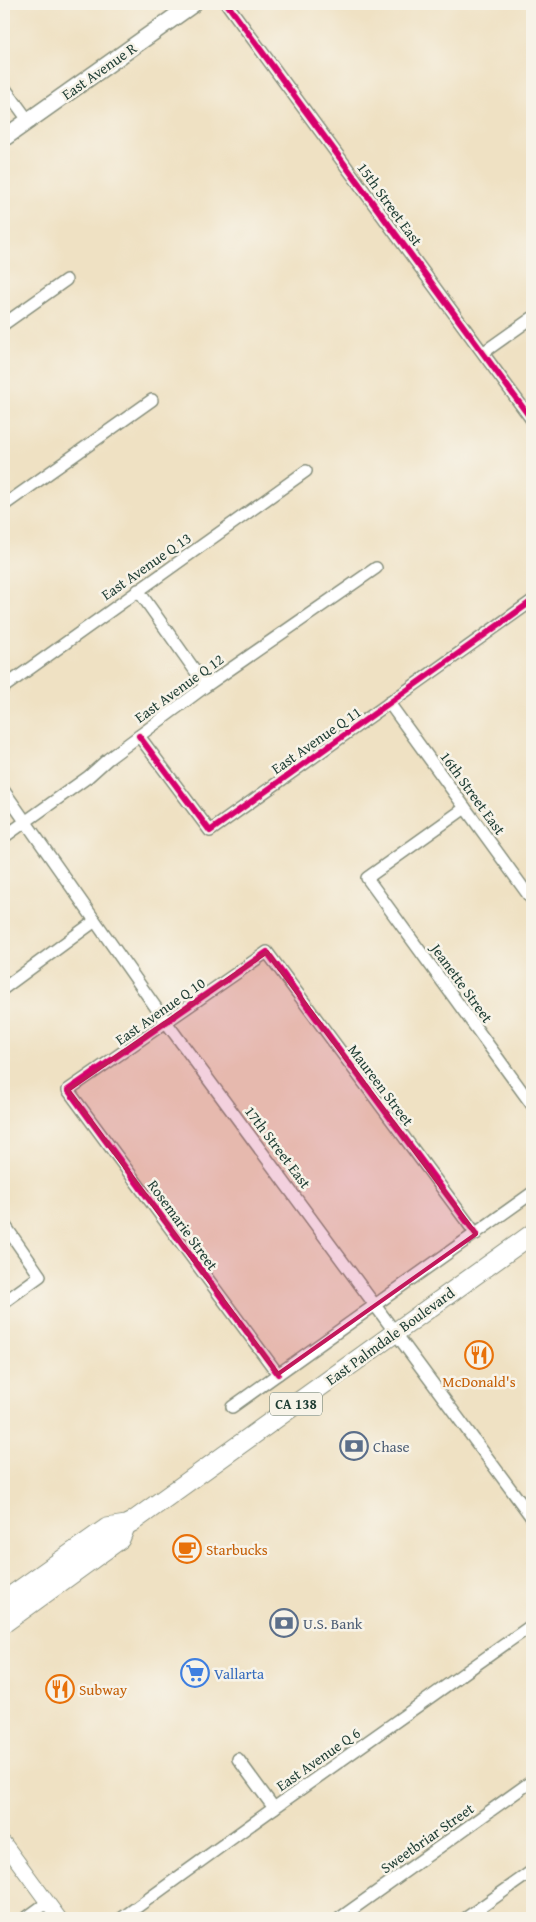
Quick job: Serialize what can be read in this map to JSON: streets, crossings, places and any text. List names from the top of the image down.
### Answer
{
  "streets": {
    "highway": ["East Palmdale Boulevard", "CA 138"],
    "main road": ["East Avenue R"],
    "street": [
      "15th Street East",
      "East Avenue Q 13",
      "East Avenue Q 12",
      "East Avenue Q 11",
      "16th Street East",
      "Jeanette Street",
      "East Avenue Q 10",
      "Maureen Street",
      "17th Street East",
      "Rosemarie Street",
      "East Avenue Q 6",
      "Sweetbriar Street"
    ]
  },
  "crossings": [
    ["East Avenue Q 12", "East Avenue Q 11"],
    ["East Avenue Q 12", "17th Street East"],
    ["East Avenue Q 11", "16th Street East"],
    ["16th Street East", "Jeanette Street"],
    ["East Avenue Q 10", "Maureen Street"],
    ["East Avenue Q 10", "17th Street East"],
    ["East Avenue Q 10", "Rosemarie Street"],
    ["17th Street East", "East Palmdale Boulevard"]
  ],
  "places": {
    "restaurant": ["McDonald's", "Subway"],
    "bank": ["Chase", "U.S. Bank"],
    "cafe": ["Starbucks"],
    "supermarket": ["Vallarta"]
  }
}
